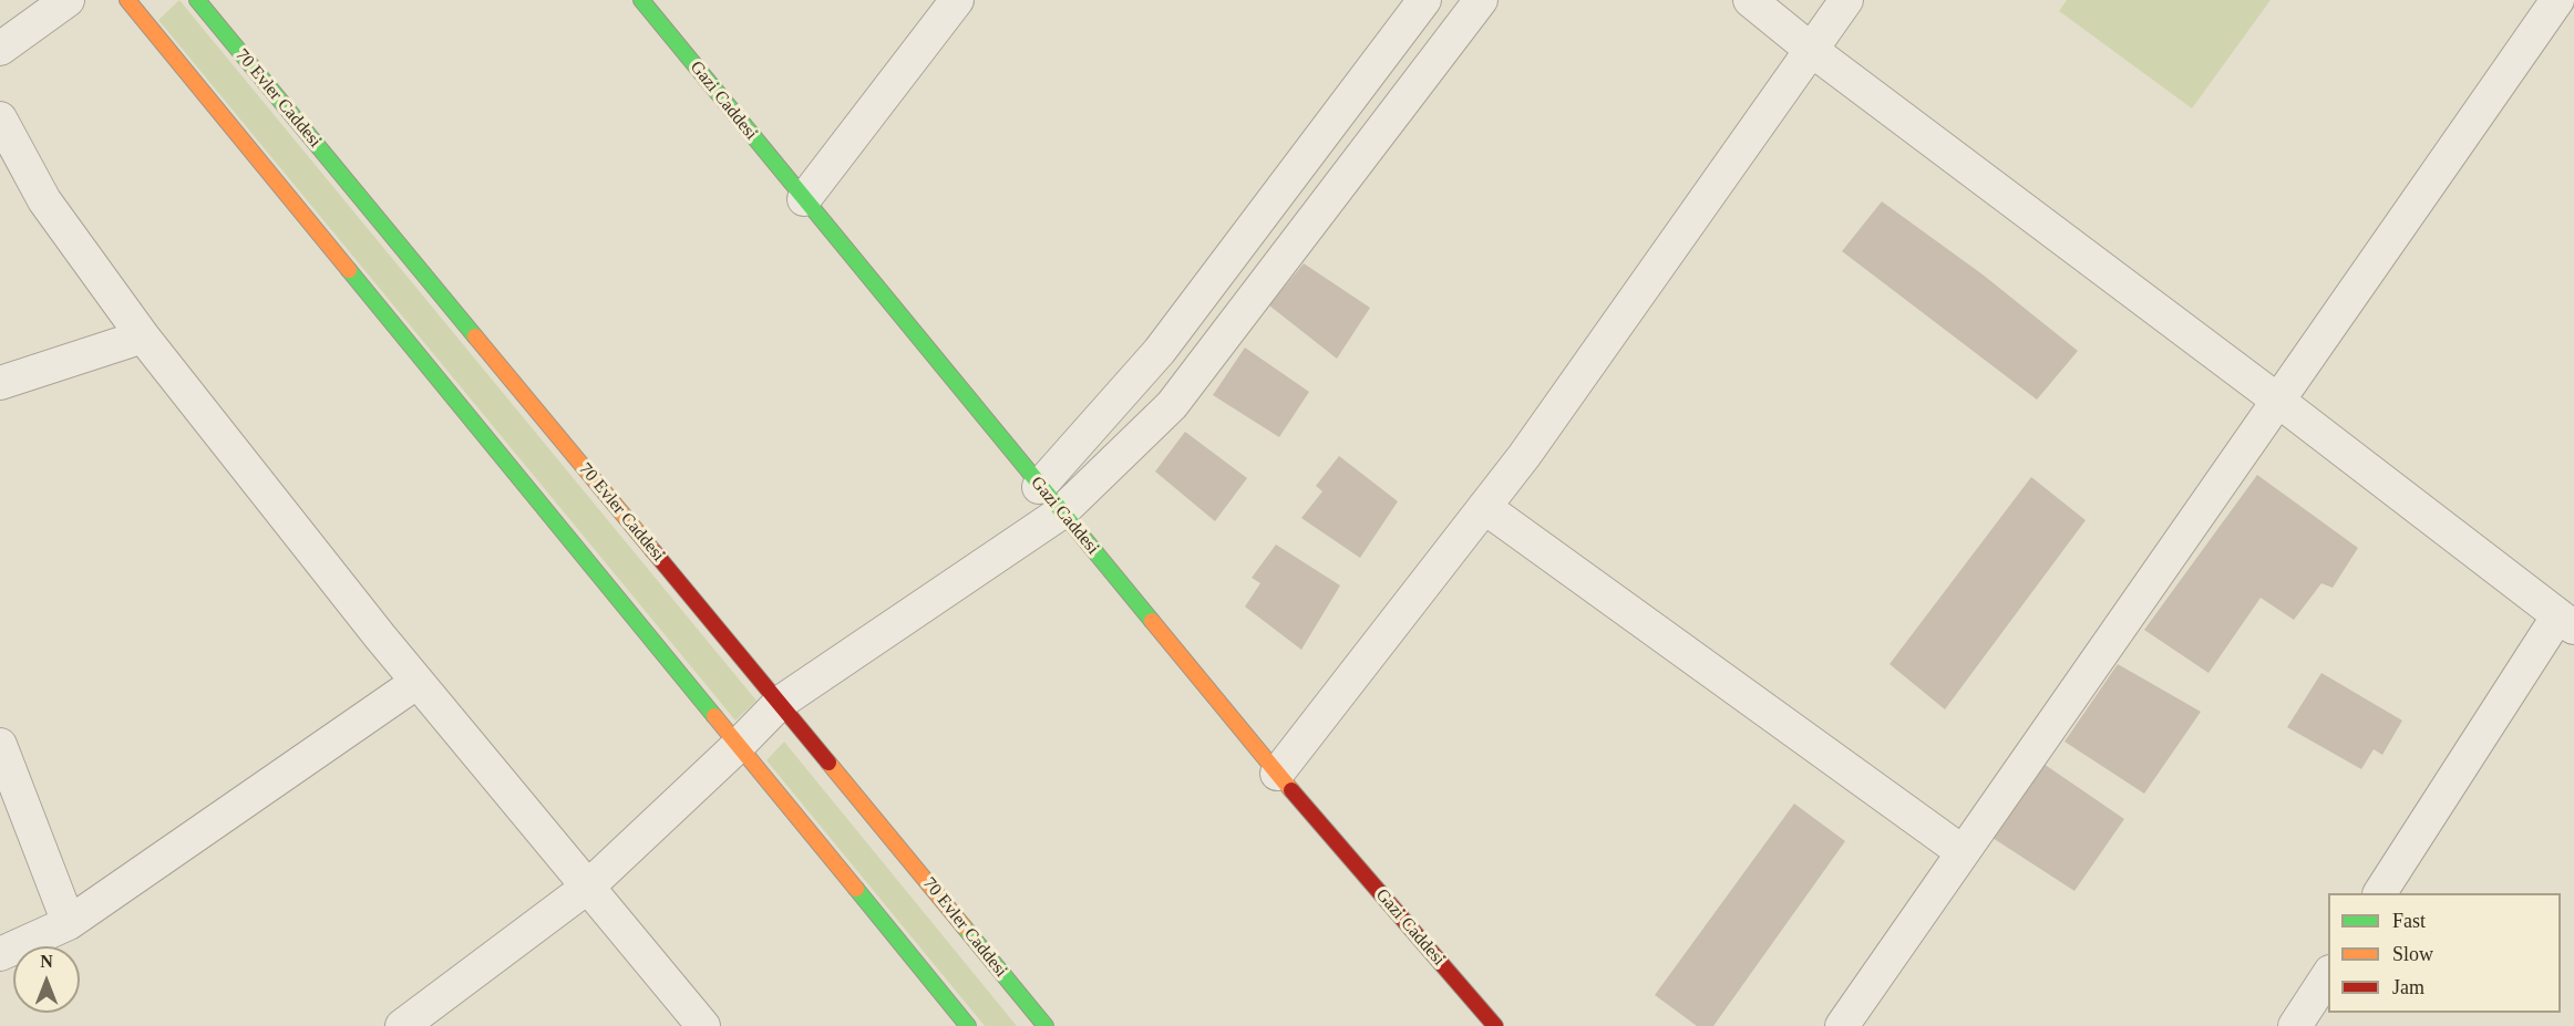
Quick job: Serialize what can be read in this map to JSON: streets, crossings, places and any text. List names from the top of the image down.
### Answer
{
  "streets": {
    "street": ["70 Evler Caddesi", "Gazi Caddesi"]
  },
  "legend": ["Fast", "Slow", "Jam"],
  "north": "top"
}
